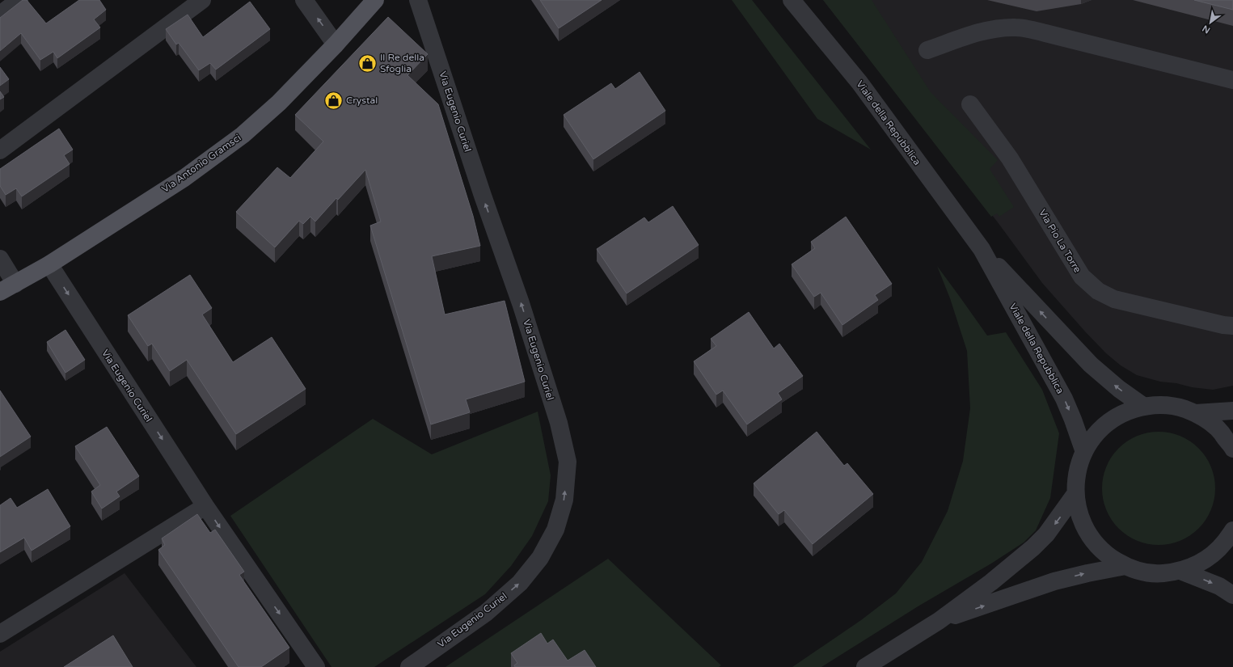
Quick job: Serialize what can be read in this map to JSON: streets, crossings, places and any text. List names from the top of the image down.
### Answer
{
  "streets": {
    "main road": ["Via Antonio Gramsci"],
    "street": ["Via Eugenio Curiel", "Viale della Repubblica", "Via Pio La Torre"]
  },
  "crossings": [
    ["Via Eugenio Curiel", "Via Antonio Gramsci"]
  ],
  "places": {
    "shop": ["Il Re della Sfoglia", "Crystal"]
  },
  "north": "bottom left"
}
